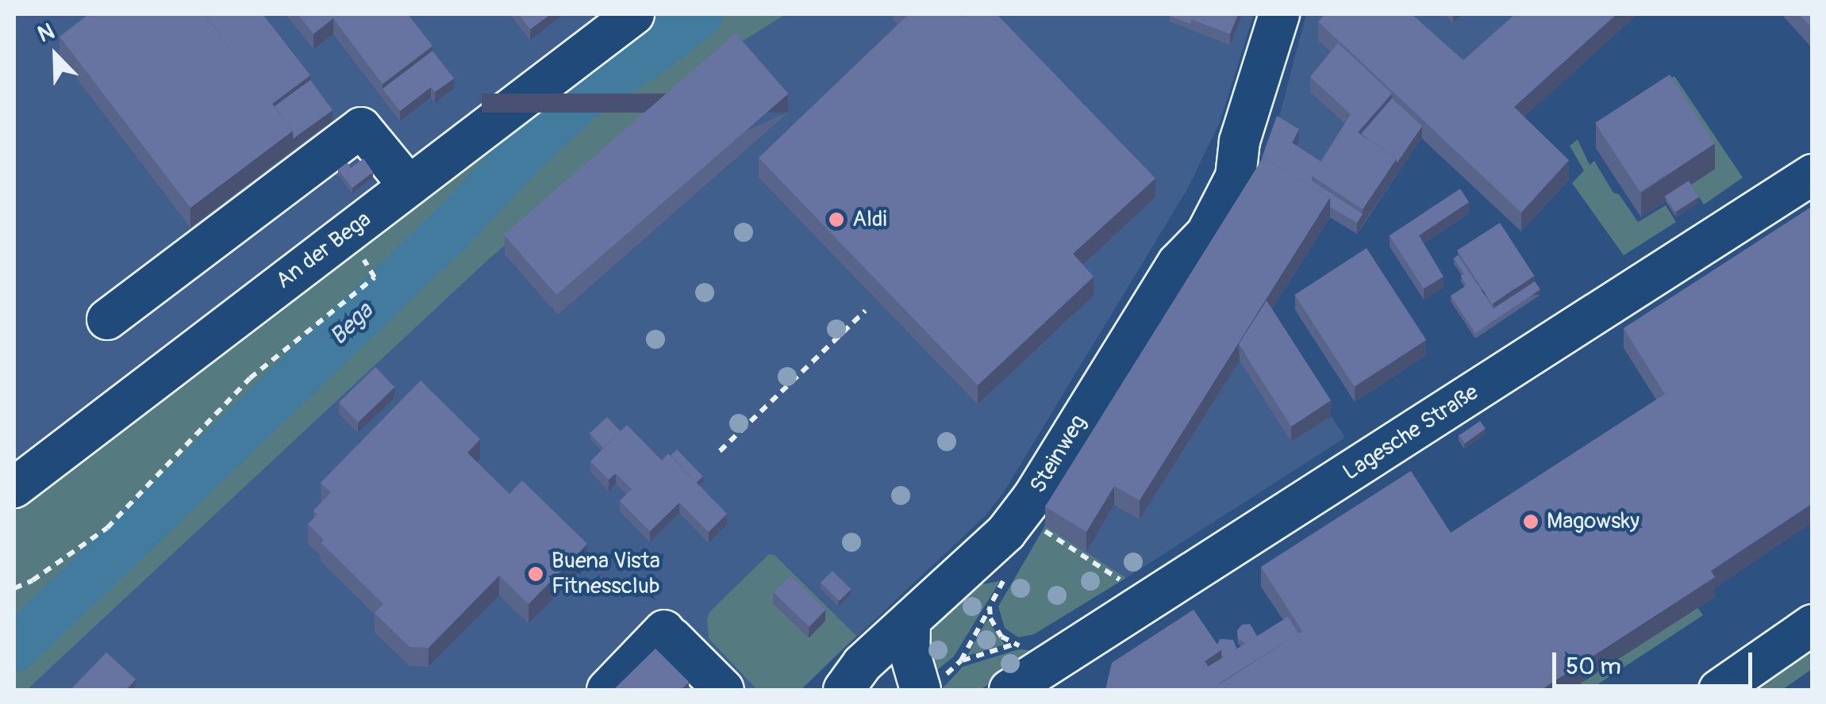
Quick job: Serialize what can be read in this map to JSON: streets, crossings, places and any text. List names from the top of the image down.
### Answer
{
  "streets": {
    "street": ["An der Bega", "Lagesche Straße", "Steinweg"]
  },
  "water": ["Bega"],
  "places": ["Aldi", "Magowsky", "Buena Vista Fitnessclub"],
  "scale_bar": "50 m",
  "north": "top left"
}
